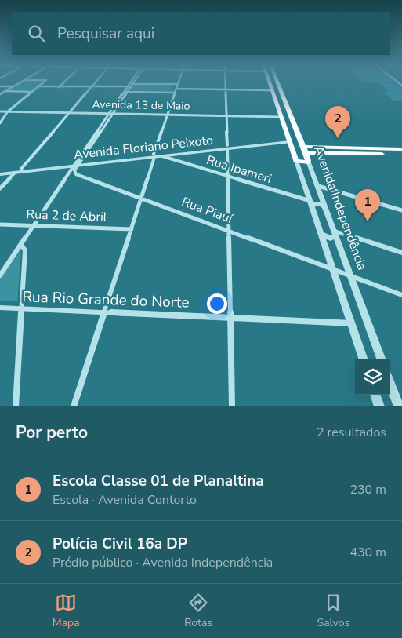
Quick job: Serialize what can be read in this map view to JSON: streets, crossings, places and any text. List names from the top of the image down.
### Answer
{
  "streets": {
    "main road": ["Avenida Independência"],
    "street": [
      "Avenida 13 de Maio",
      "Avenida Floriano Peixoto",
      "Rua Ipameri",
      "Rua Piauí",
      "Rua 2 de Abril",
      "Rua Rio Grande do Norte"
    ]
  },
  "crossings": [
    ["Avenida 13 de Maio", "Avenida Independência"],
    ["Avenida Floriano Peixoto", "Rua Ipameri"],
    ["Avenida Floriano Peixoto", "Avenida Independência"],
    ["Avenida Floriano Peixoto", "Rua Piauí"],
    ["Rua Ipameri", "Avenida Independência"],
    ["Avenida Independência", "Rua Piauí"],
    ["Avenida Independência", "Rua Rio Grande do Norte"]
  ],
  "page": {
    "search": "Pesquisar aqui",
    "pins": ["2", "1"],
    "heading": ["Por perto", "2 resultados"],
    "list": [
      {
        "mark": "1",
        "name": "Escola Classe 01 de Planaltina",
        "note": "Escola · Avenida Contorto",
        "value": "230 m"
      },
      {
        "mark": "2",
        "name": "Polícia Civil 16a DP",
        "note": "Prédio público · Avenida Independência",
        "value": "430 m"
      }
    ],
    "nav": ["Mapa", "Rotas", "Salvos"]
  }
}
